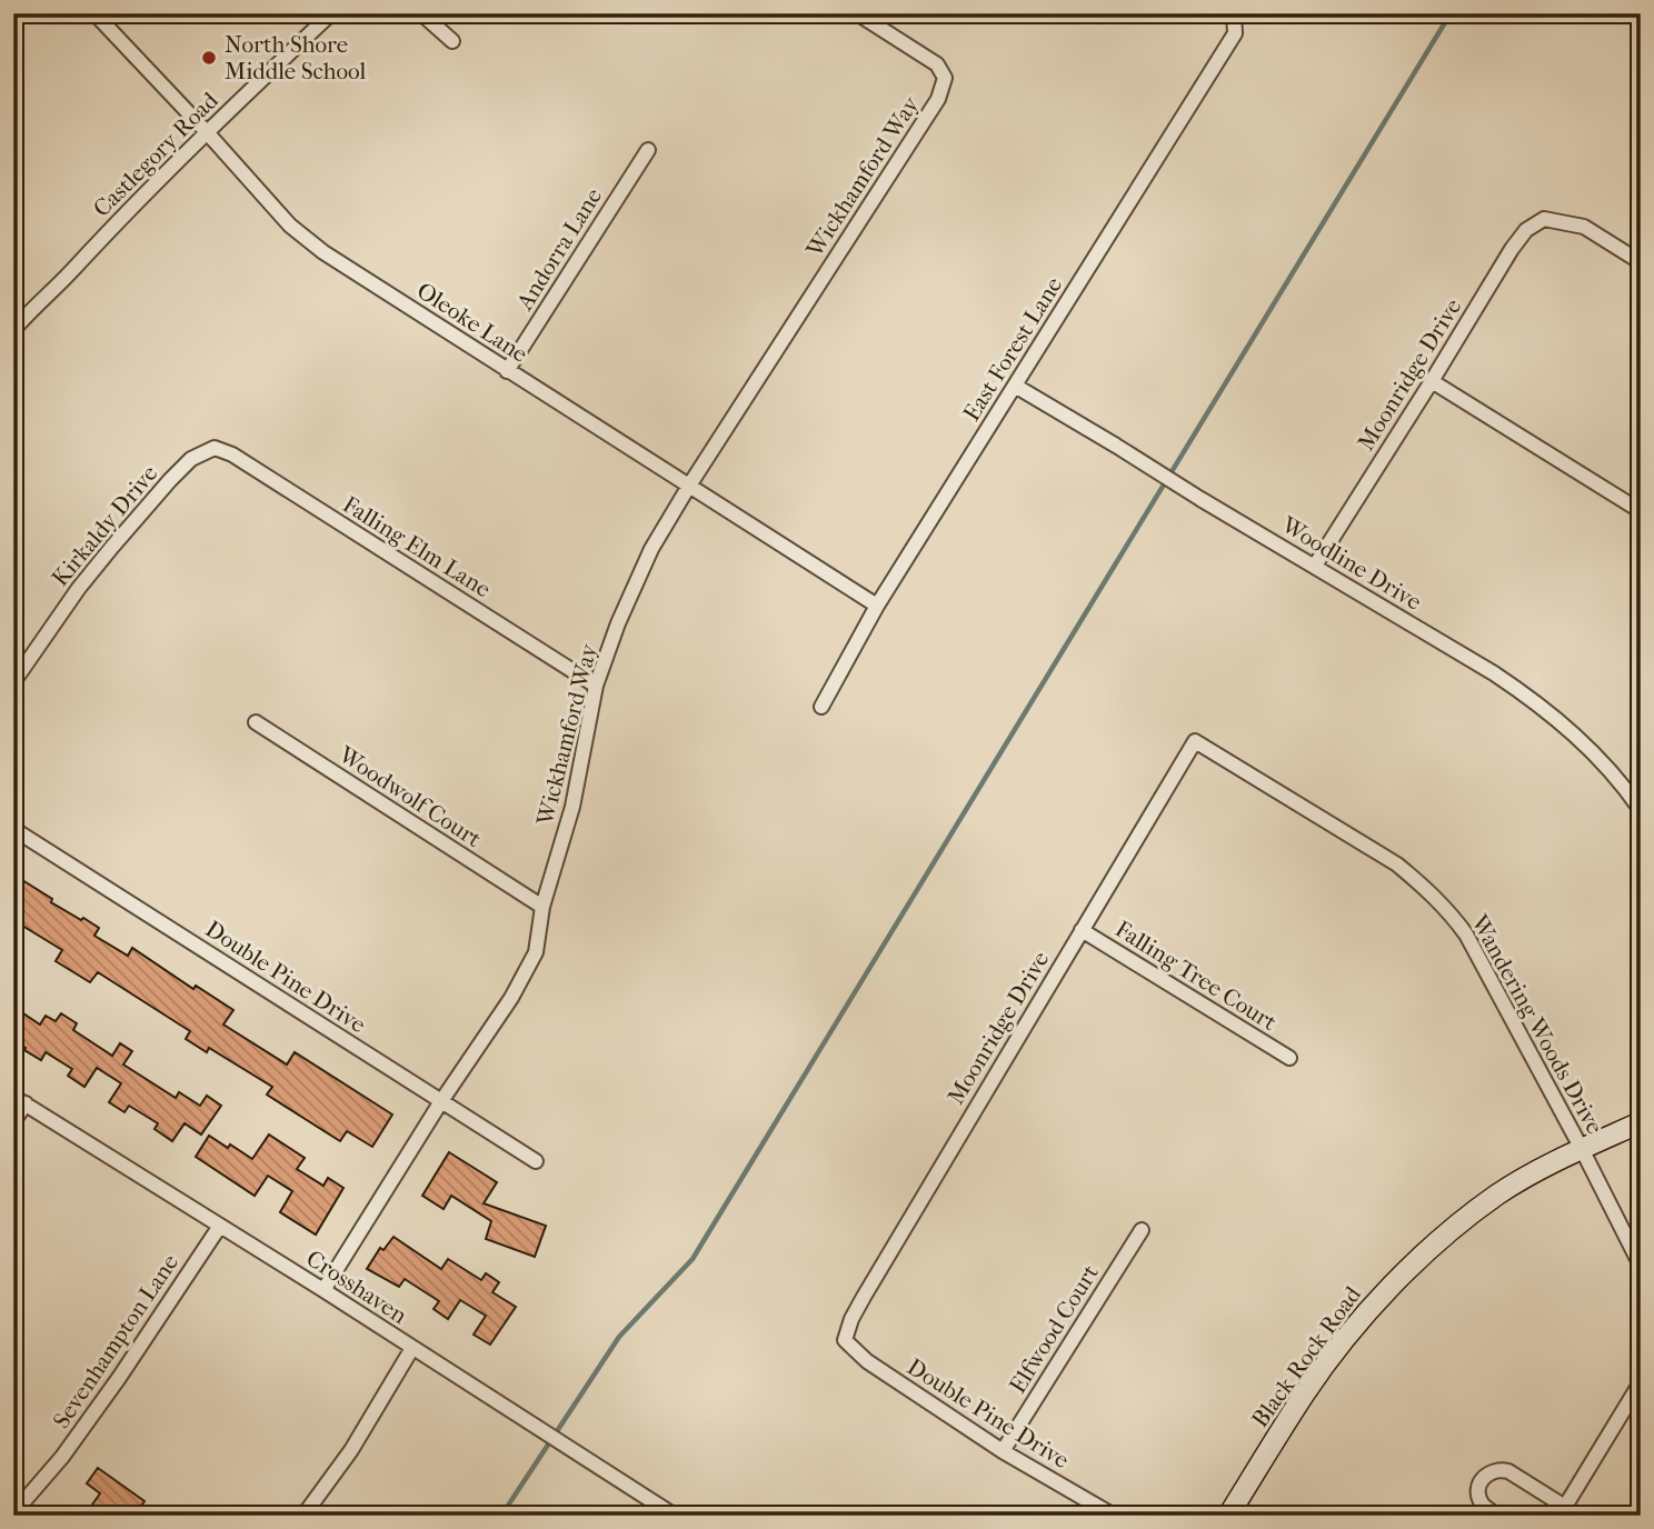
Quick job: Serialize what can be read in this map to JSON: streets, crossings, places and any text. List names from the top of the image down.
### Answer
{
  "streets": {
    "street": [
      "Castlegory Road",
      "Wickhamford Way",
      "Andorra Lane",
      "Oleoke Lane",
      "East Forest Lane",
      "Moonridge Drive",
      "Kirkaldy Drive",
      "Falling Elm Lane",
      "Woodline Drive",
      "Woodwolf Court",
      "Falling Tree Court",
      "Double Pine Drive",
      "Wandering Woods Drive",
      "Crosshaven",
      "Elfwood Court",
      "Sevenhampton Lane",
      "Black Rock Road"
    ]
  },
  "crossings": [
    ["Castlegory Road", "Oleoke Lane"],
    ["Wickhamford Way", "Oleoke Lane"],
    ["Wickhamford Way", "Falling Elm Lane"],
    ["Wickhamford Way", "Woodwolf Court"],
    ["Wickhamford Way", "Double Pine Drive"],
    ["Wickhamford Way", "Crosshaven"],
    ["Andorra Lane", "Oleoke Lane"],
    ["Oleoke Lane", "East Forest Lane"],
    ["East Forest Lane", "Woodline Drive"],
    ["Moonridge Drive", "Woodline Drive"],
    ["Moonridge Drive", "Falling Tree Court"],
    ["Moonridge Drive", "Double Pine Drive"],
    ["Moonridge Drive", "Wandering Woods Drive"],
    ["Kirkaldy Drive", "Falling Elm Lane"],
    ["Double Pine Drive", "Elfwood Court"],
    ["Wandering Woods Drive", "Black Rock Road"],
    ["Crosshaven", "Sevenhampton Lane"]
  ],
  "places": ["North Shore Middle School"]
}
